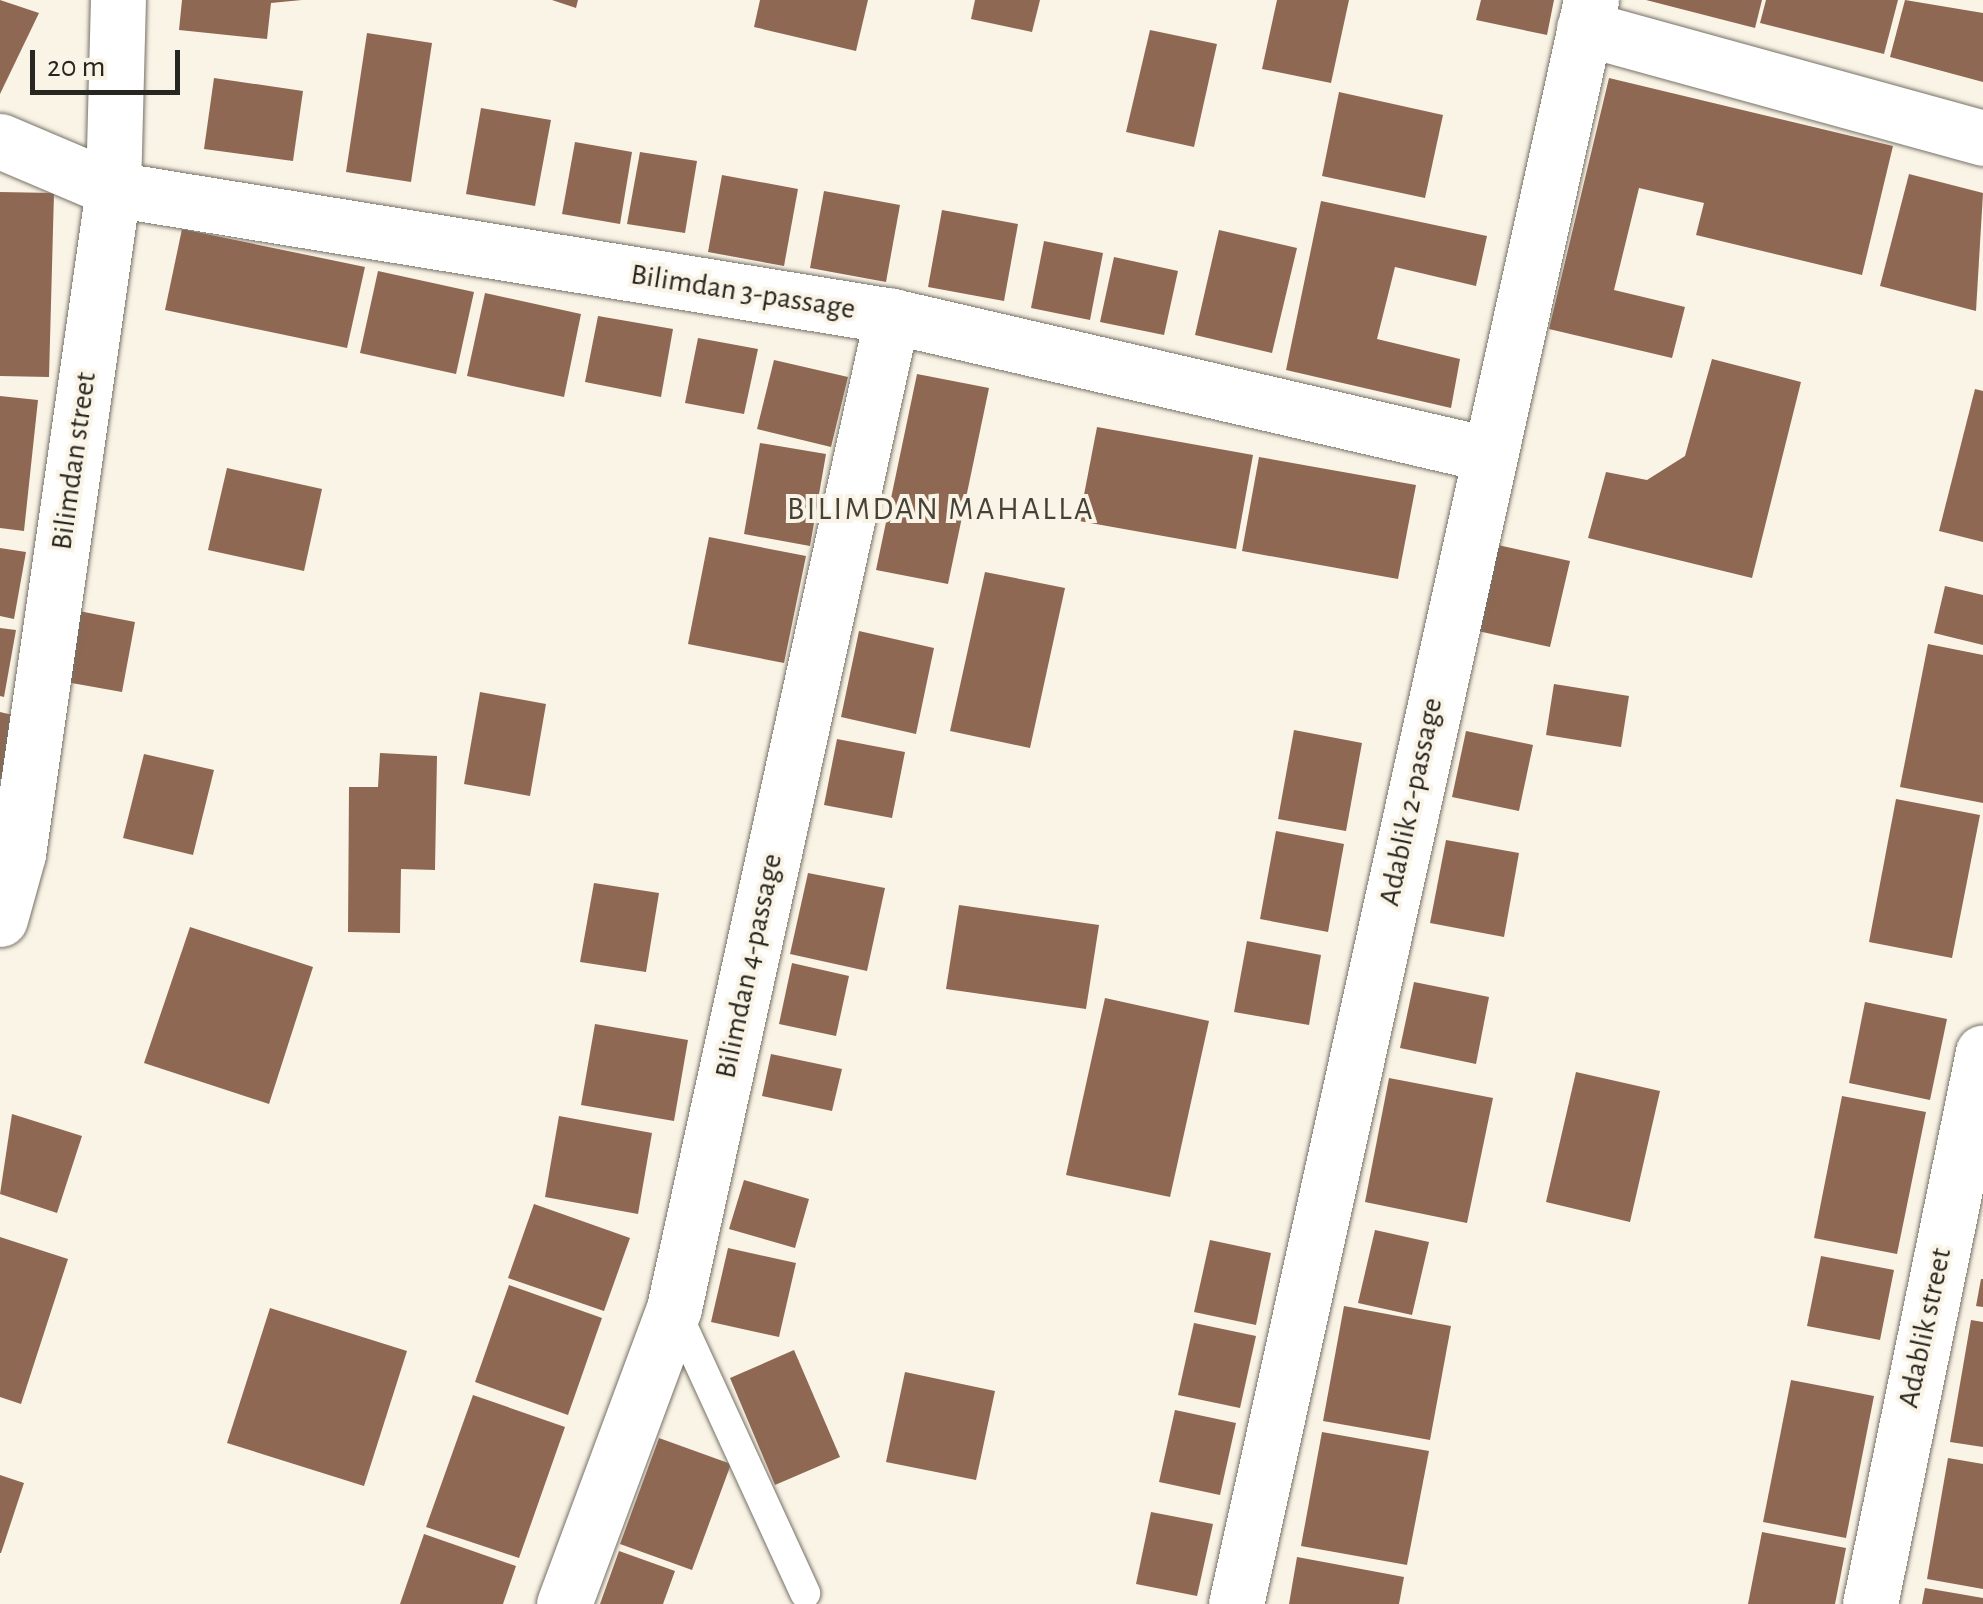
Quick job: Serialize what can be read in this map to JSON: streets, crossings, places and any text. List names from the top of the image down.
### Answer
{
  "streets": {
    "street": [
      "Bilimdan 3-passage",
      "Bilimdan street",
      "Аdаblik 2-passage",
      "Bilimdan 4-passage",
      "Adablik street"
    ]
  },
  "crossings": [
    ["Bilimdan 3-passage", "Bilimdan street"],
    ["Bilimdan 3-passage", "Аdаblik 2-passage"],
    ["Bilimdan 3-passage", "Bilimdan 4-passage"]
  ],
  "districts": ["BILIMDAN MAHALLA"],
  "scale_bar": "20 m"
}
